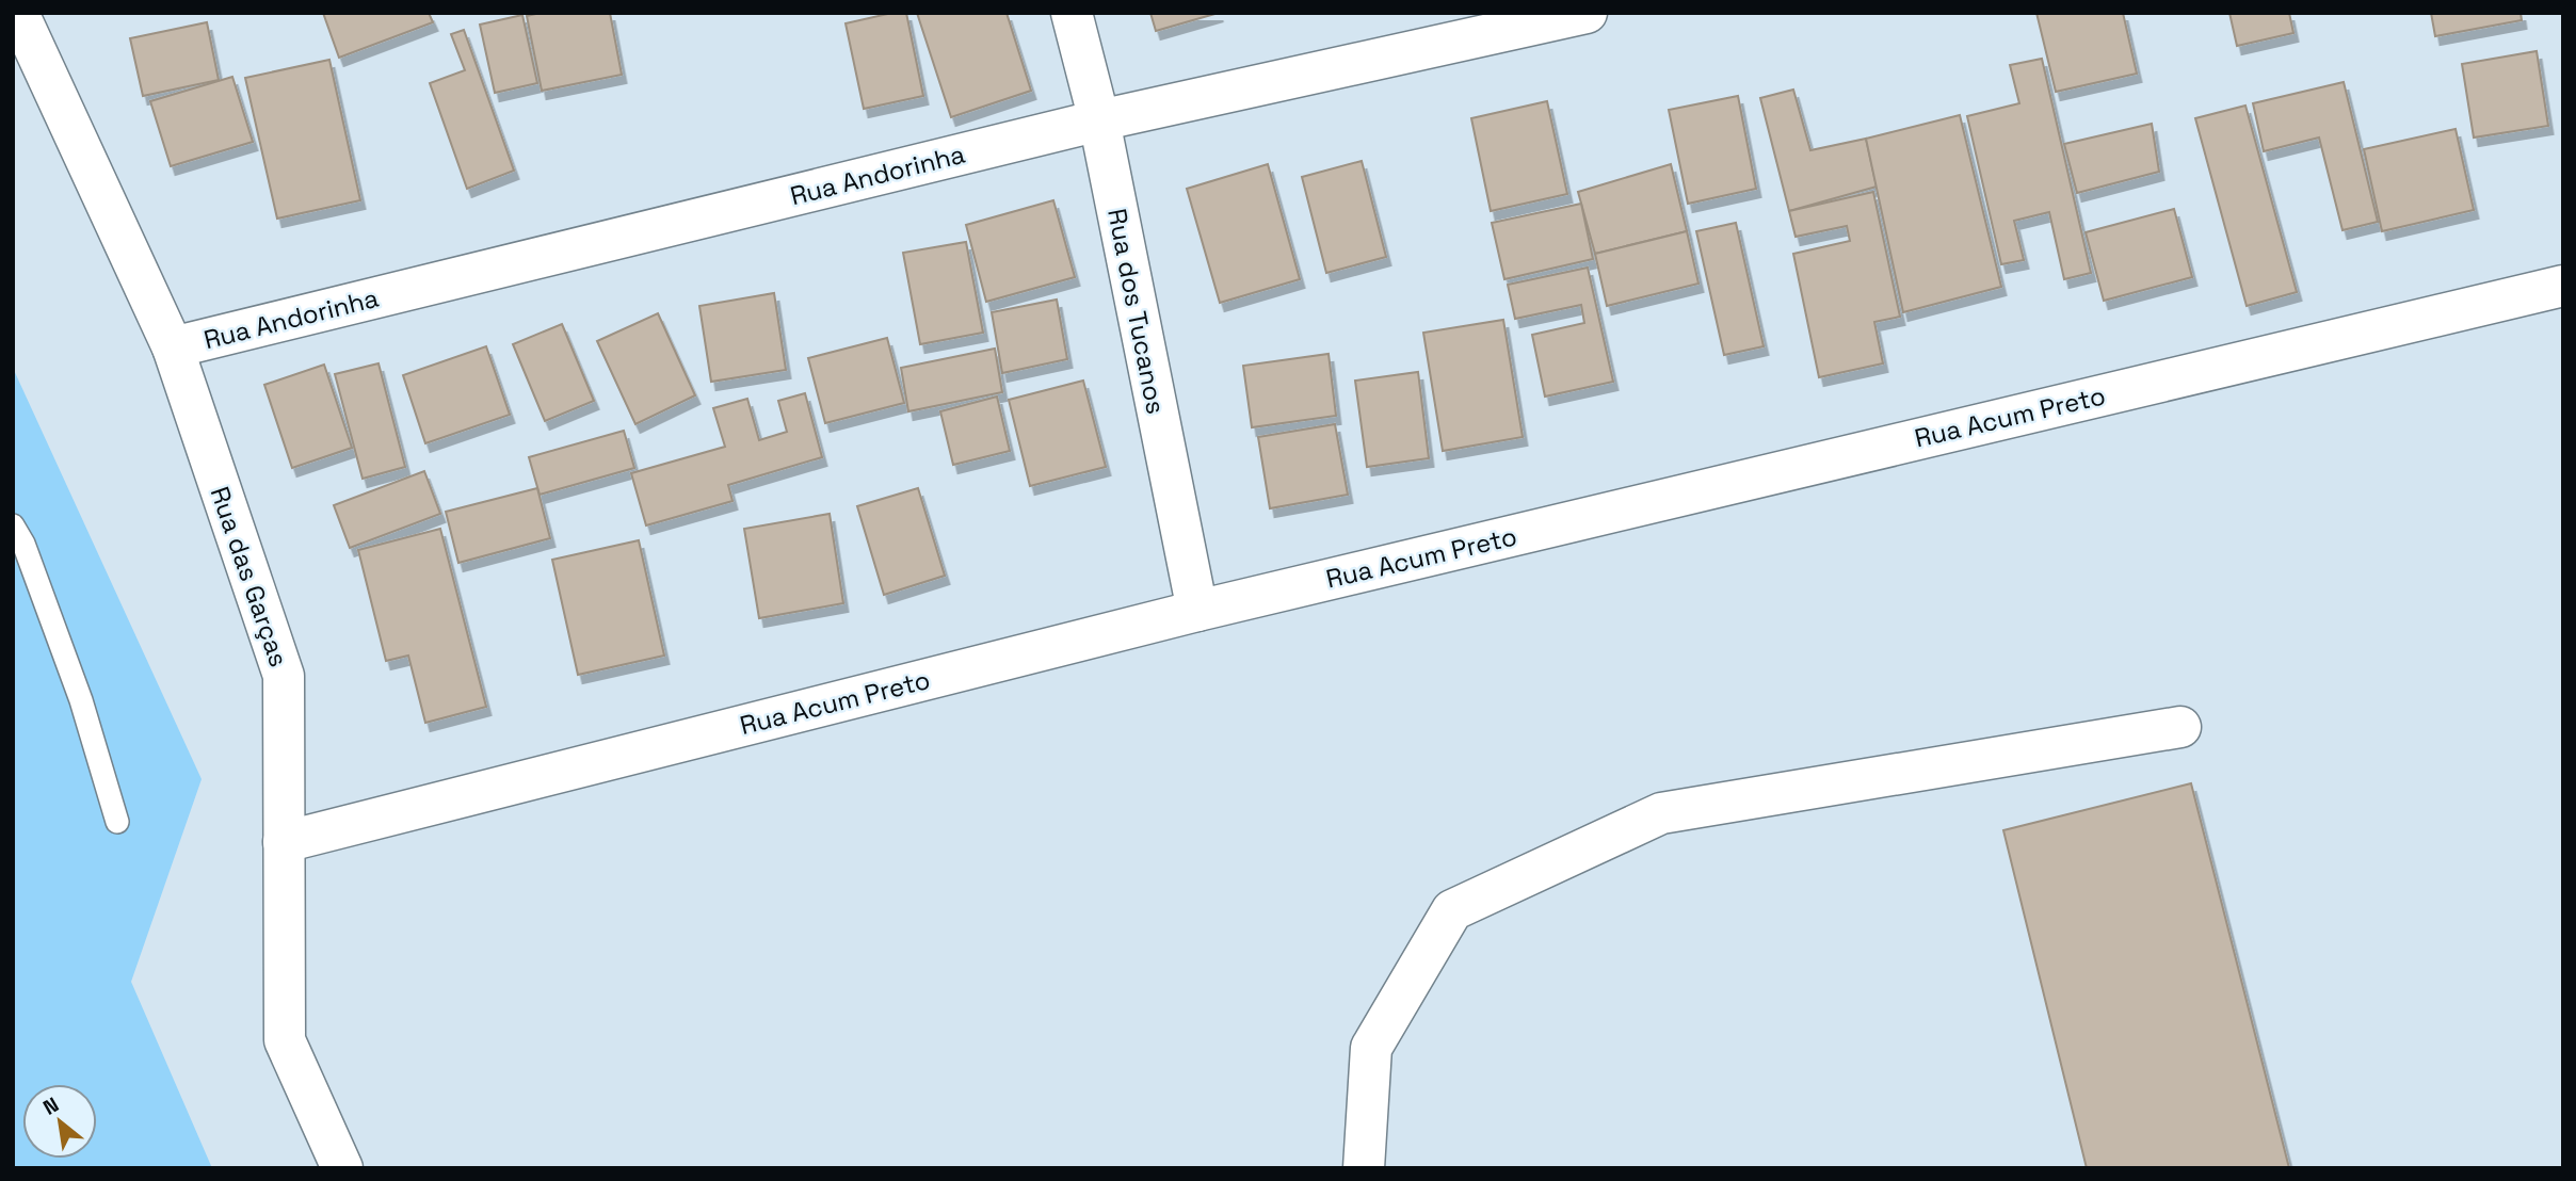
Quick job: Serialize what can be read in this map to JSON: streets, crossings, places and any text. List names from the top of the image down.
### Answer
{
  "streets": {
    "street": [
      "Rua Andorinha",
      "Rua dos Tucanos",
      "Rua Acum Preto",
      "Rua das Garças"
    ]
  },
  "crossings": [
    ["Rua Andorinha", "Rua dos Tucanos"],
    ["Rua Andorinha", "Rua das Garças"],
    ["Rua dos Tucanos", "Rua Acum Preto"],
    ["Rua Acum Preto", "Rua das Garças"]
  ],
  "north": "top left"
}
